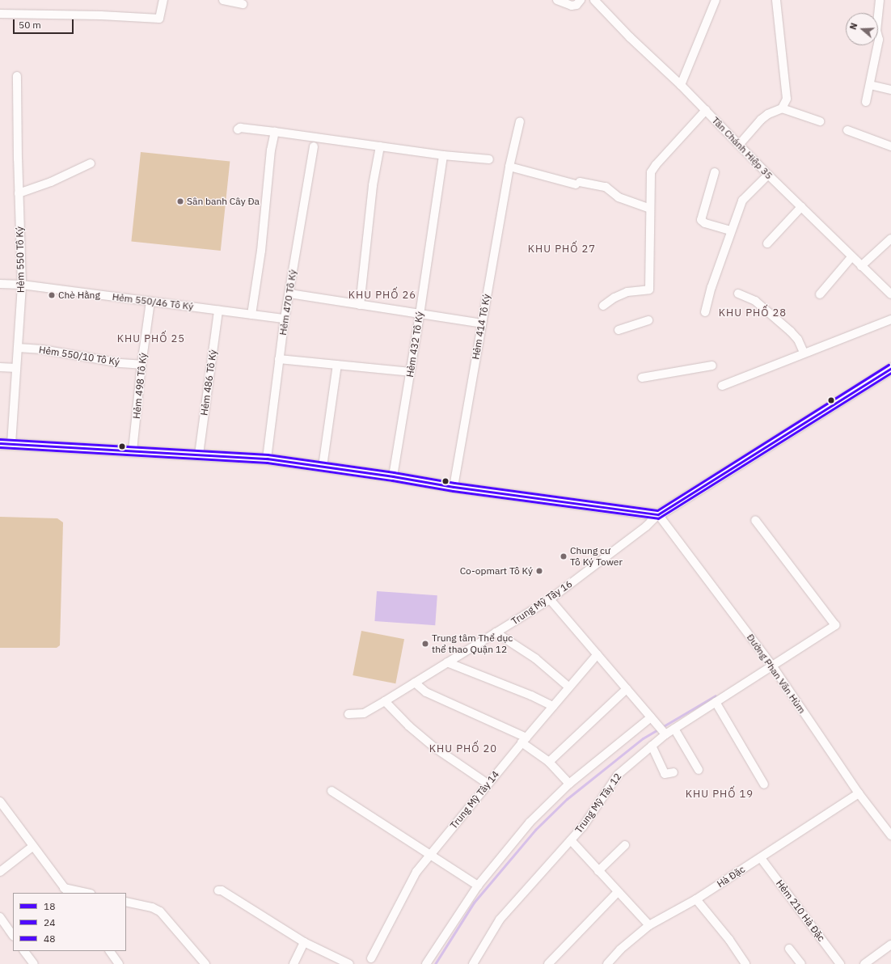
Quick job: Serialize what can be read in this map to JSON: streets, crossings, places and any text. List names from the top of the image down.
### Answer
{
  "streets": {
    "street": [
      "Tân Chánh Hiệp 35",
      "Hẻm 550 Tô Ký",
      "Hẻm 550/46 Tô Ký",
      "Hẻm 470 Tô Ký",
      "Hẻm 414 Tô Ký",
      "Hẻm 432 Tô Ký",
      "Hẻm 550/10 Tô Ký",
      "Hẻm 486 Tô Ký",
      "Hẻm 498 Tô Ký",
      "Trung Mỹ Tây 16",
      "Đường Phan Văn Hùm",
      "Trung Mỹ Tây 14",
      "Trung Mỹ Tây 12",
      "Hà Đặc",
      "Hẻm 210 Hà Đặc"
    ]
  },
  "crossings": [
    ["Hẻm 550 Tô Ký", "Hẻm 550/46 Tô Ký"],
    ["Hẻm 550 Tô Ký", "Hẻm 550/10 Tô Ký"],
    ["Hẻm 550/46 Tô Ký", "Hẻm 470 Tô Ký"],
    ["Hẻm 550/46 Tô Ký", "Hẻm 486 Tô Ký"],
    ["Hẻm 550/46 Tô Ký", "Hẻm 498 Tô Ký"],
    ["Hẻm 550/10 Tô Ký", "Hẻm 498 Tô Ký"],
    ["Trung Mỹ Tây 16", "Đường Phan Văn Hùm"],
    ["Đường Phan Văn Hùm", "Trung Mỹ Tây 12"],
    ["Đường Phan Văn Hùm", "Hà Đặc"],
    ["Hà Đặc", "Hẻm 210 Hà Đặc"]
  ],
  "districts": [
    "KHU PHỐ 27",
    "KHU PHỐ 26",
    "KHU PHỐ 28",
    "KHU PHỐ 25",
    "KHU PHỐ 20",
    "KHU PHỐ 19"
  ],
  "places": [
    "Sân banh Cây Đa",
    "Chè Hằng",
    "Chung cư Tô Ký Tower",
    "Co-opmart Tô Ký",
    "Trung tâm Thể dục thể thao Quận 12"
  ],
  "lines": ["transit line 48", "transit line 18", "transit line 24"],
  "legend": ["18", "24", "48"],
  "scale_bar": "50 m",
  "north": "left"
}
